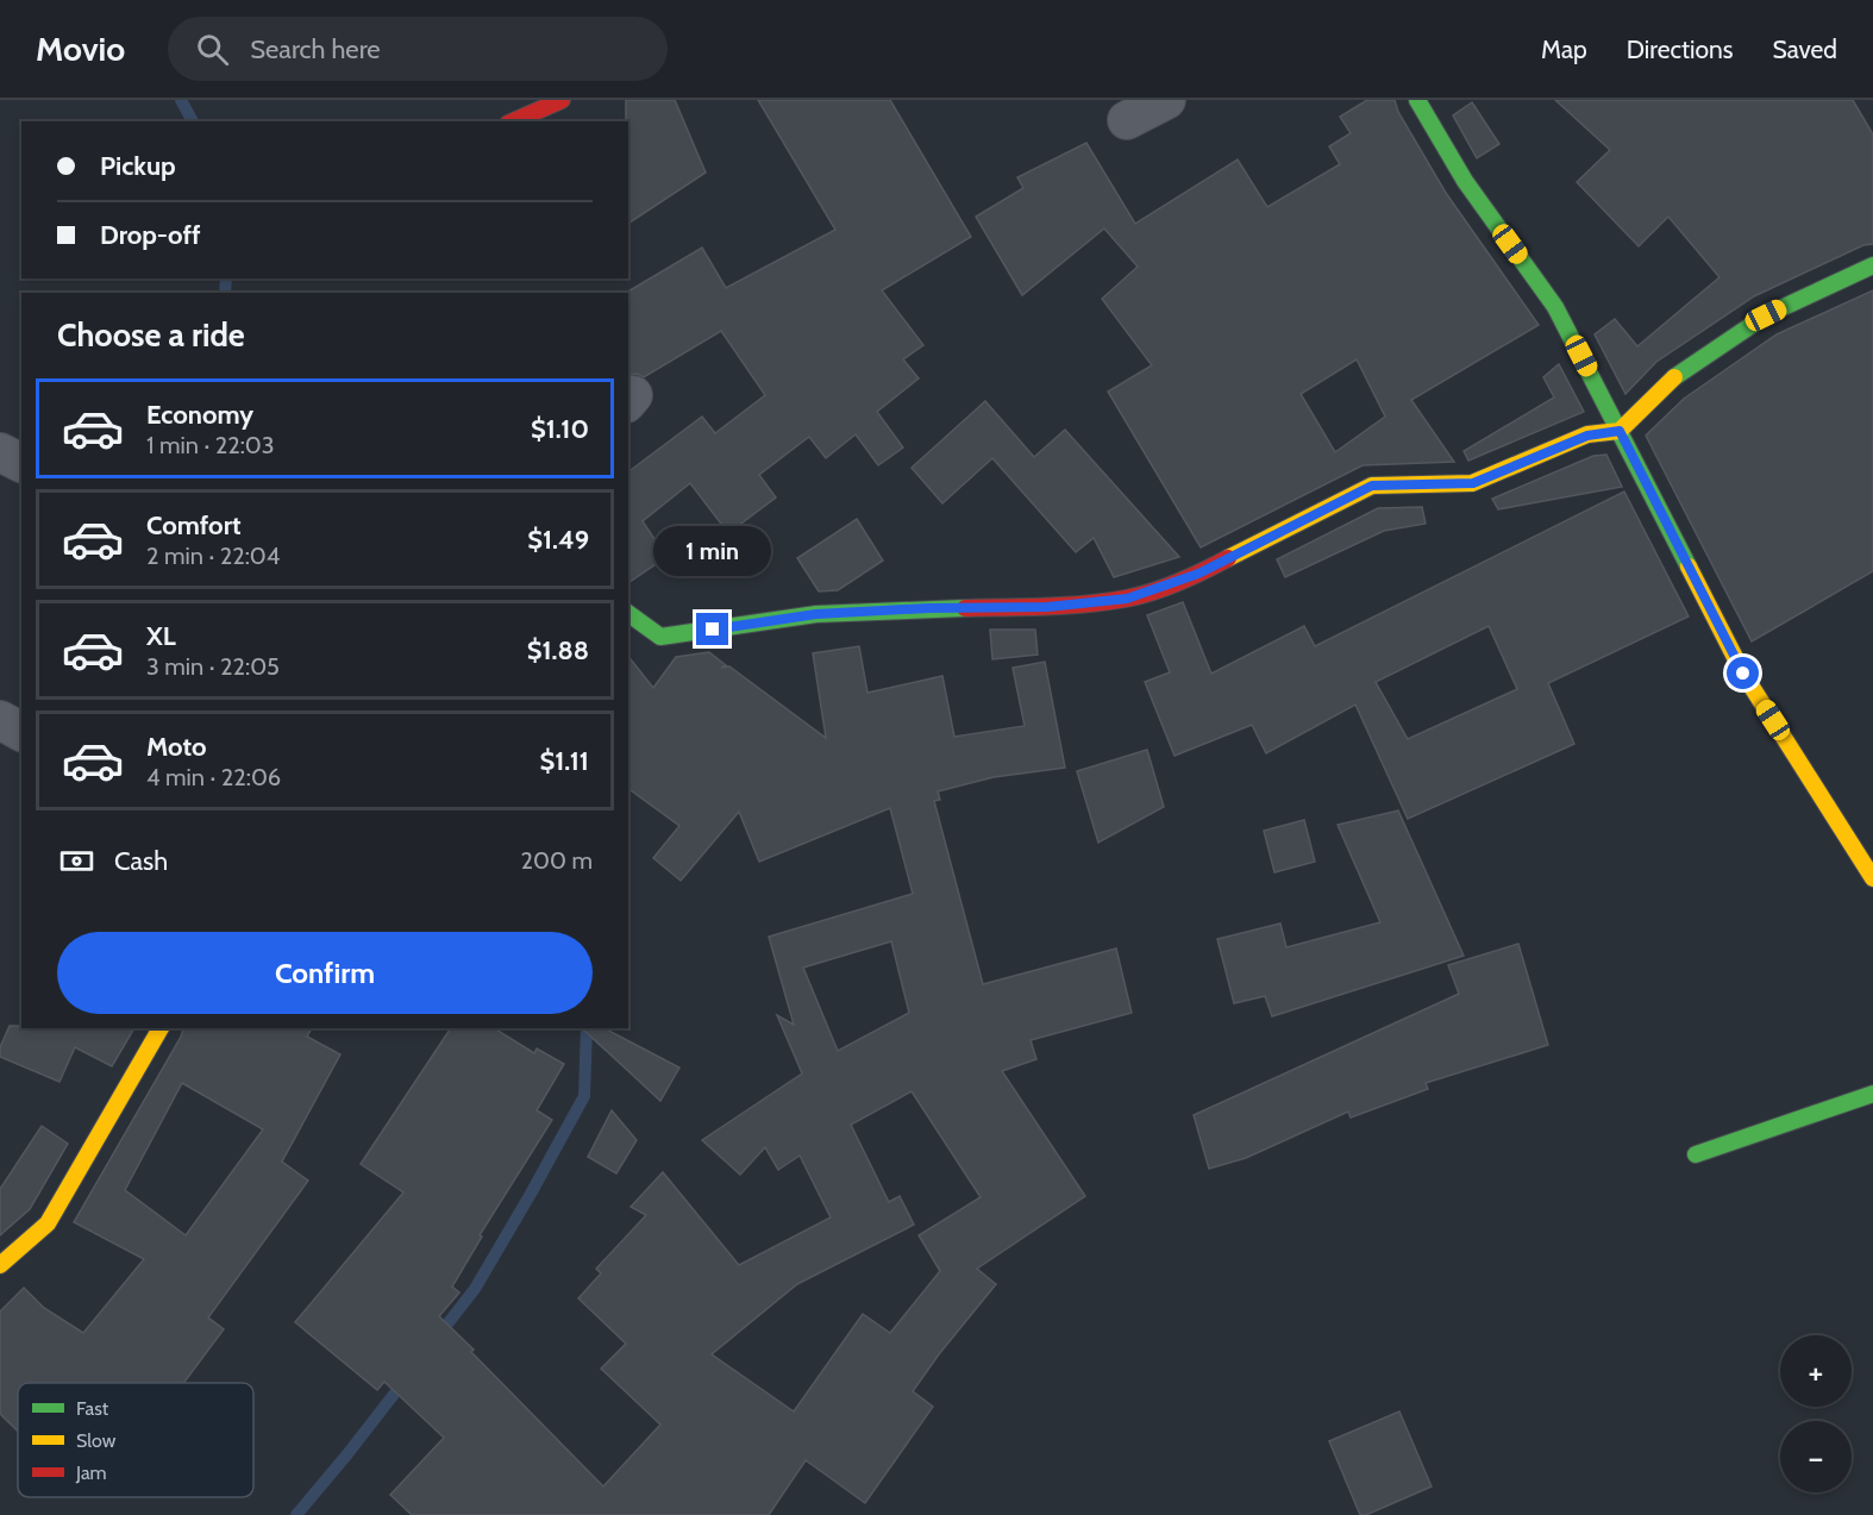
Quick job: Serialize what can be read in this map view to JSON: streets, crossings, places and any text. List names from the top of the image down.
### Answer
{
  "legend": ["Fast", "Slow", "Jam"],
  "page": {
    "header": "Movio",
    "search": "Search here",
    "nav": ["Map", "Directions", "Saved"],
    "banner": ["Pickup", "Drop-off"],
    "heading": "Choose a ride",
    "list": [
      {
        "name": "Economy",
        "note": "1 min · 22:03",
        "value": "$1.10"
      },
      {
        "name": "Comfort",
        "note": "2 min · 22:04",
        "value": "$1.49"
      },
      {
        "name": "XL",
        "note": "3 min · 22:05",
        "value": "$1.88"
      },
      {
        "name": "Moto",
        "note": "4 min · 22:06",
        "value": "$1.11"
      }
    ],
    "bubble": "1 min",
    "pay": ["Cash", "200 m"],
    "buttons": "Confirm",
    "map_buttons": ["+", "−"]
  }
}
